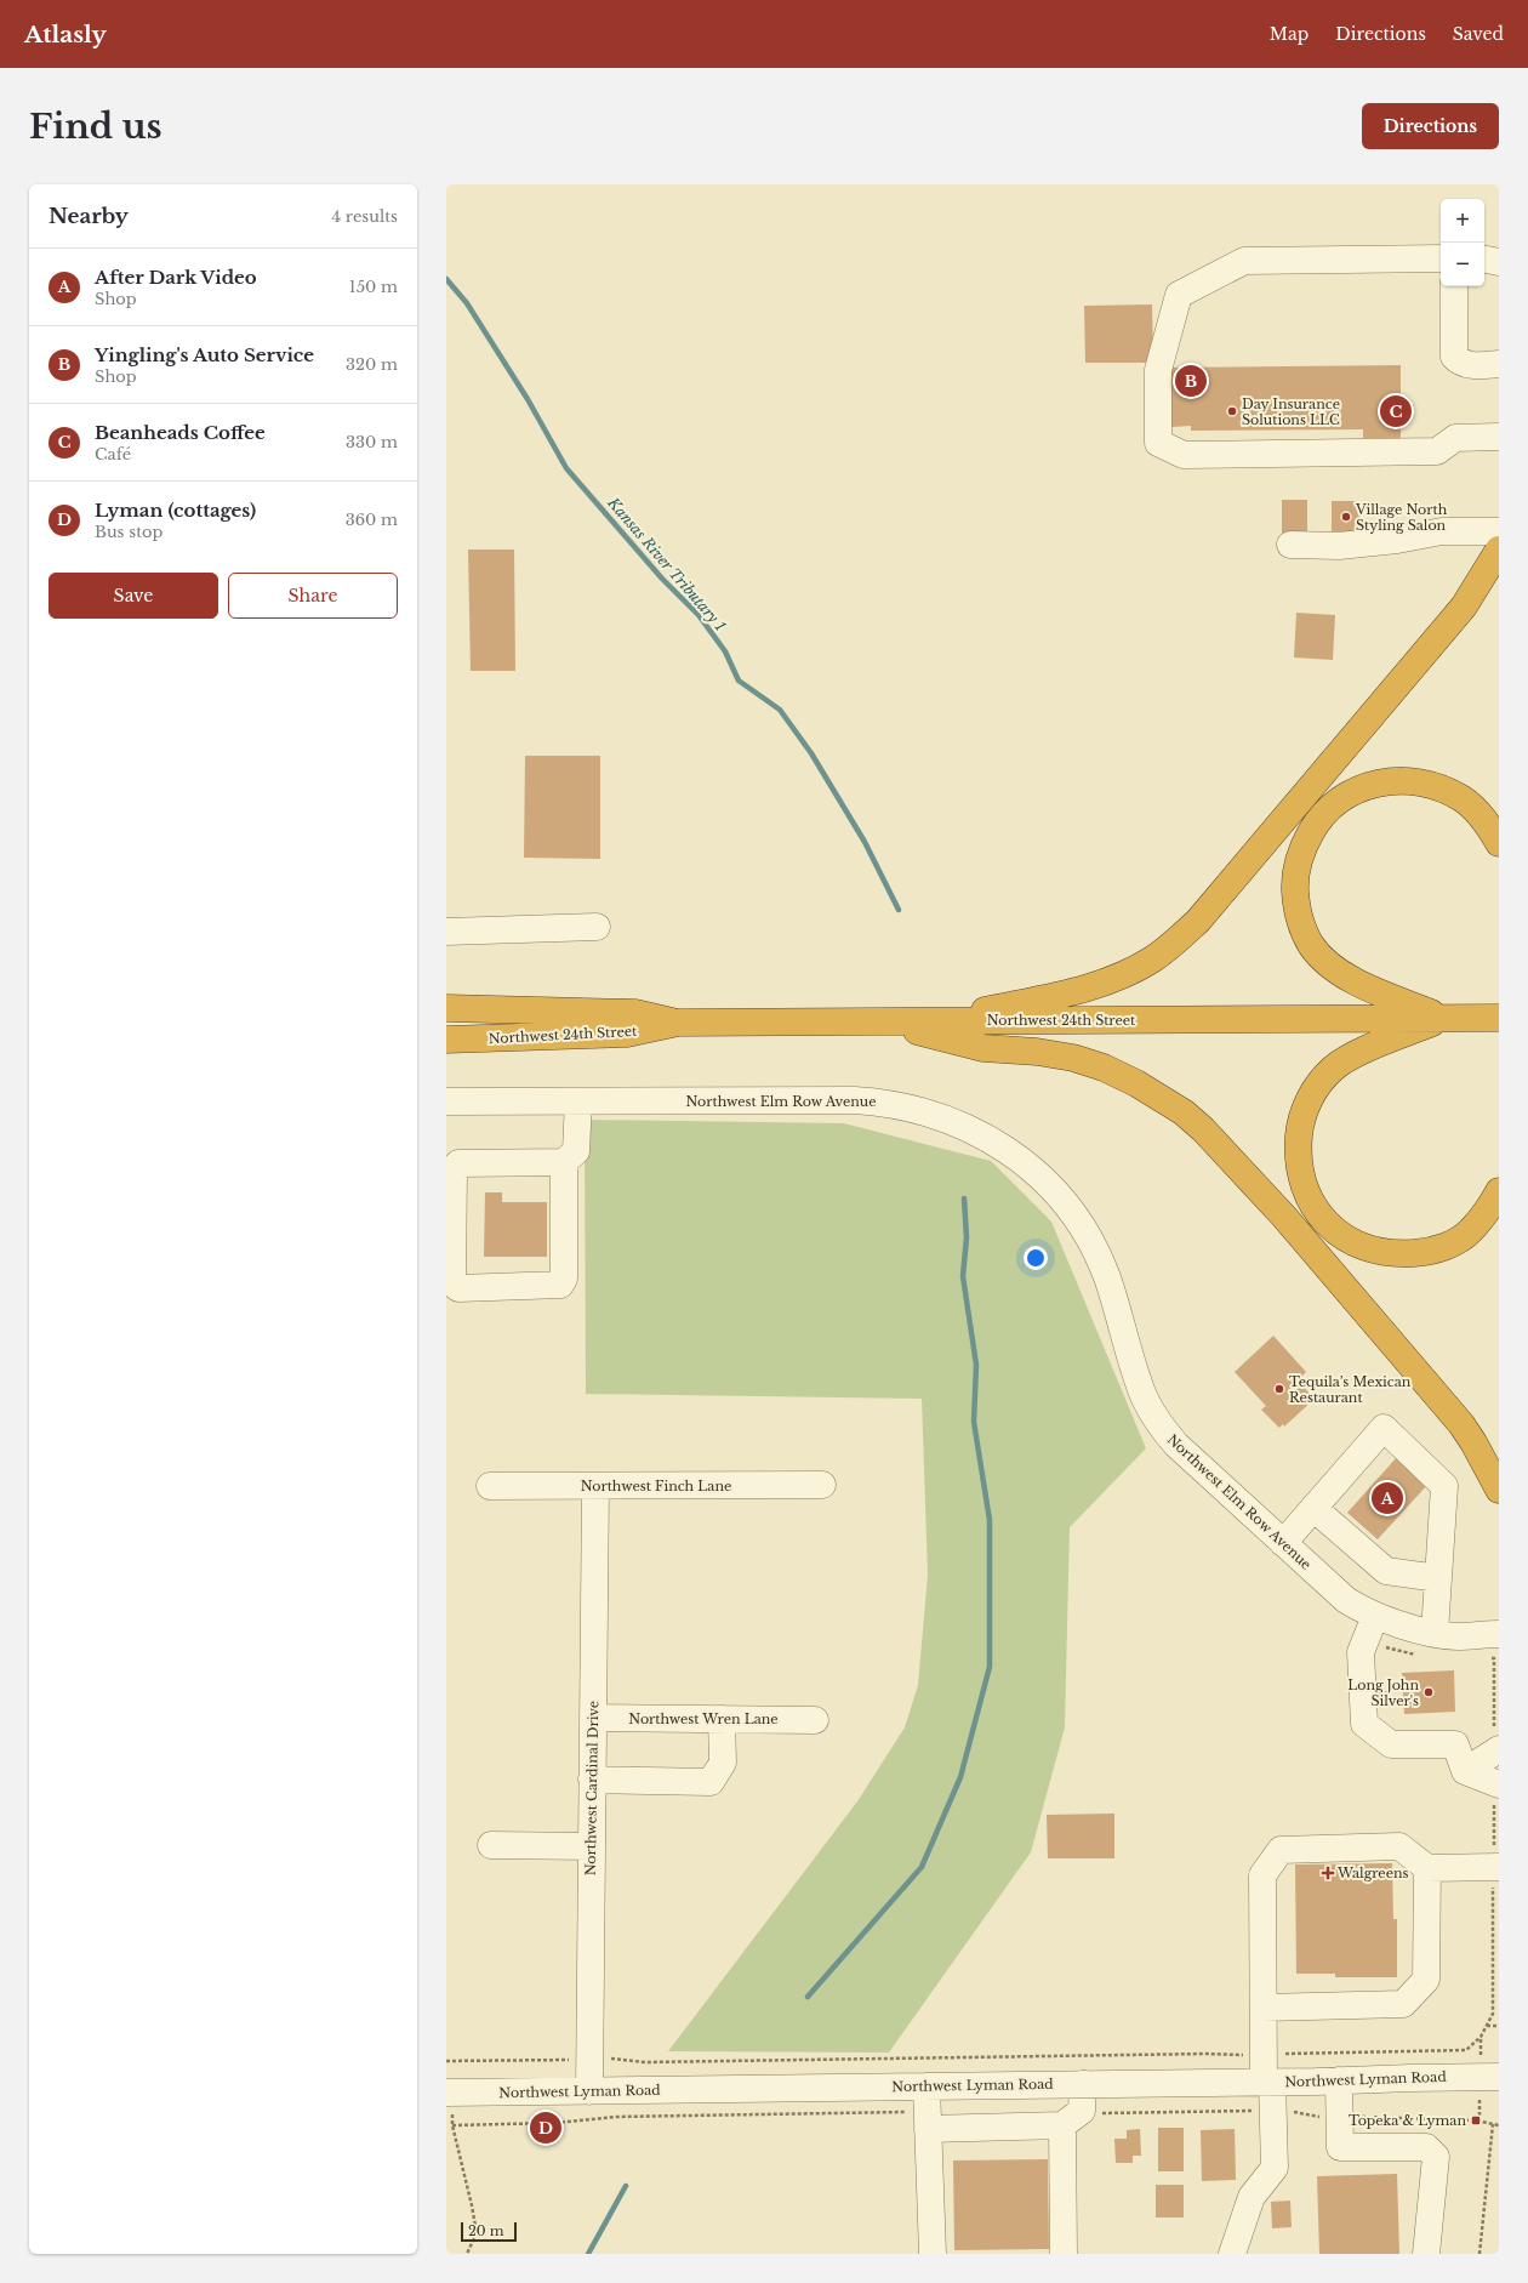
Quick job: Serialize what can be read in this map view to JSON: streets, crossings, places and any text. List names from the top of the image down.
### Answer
{
  "streets": {
    "highway": ["Northwest 24th Street"],
    "street": [
      "Northwest Elm Row Avenue",
      "Northwest Finch Lane",
      "Northwest Wren Lane",
      "Northwest Cardinal Drive",
      "Northwest Lyman Road"
    ]
  },
  "crossings": [
    ["Northwest Finch Lane", "Northwest Cardinal Drive"],
    ["Northwest Wren Lane", "Northwest Cardinal Drive"],
    ["Northwest Cardinal Drive", "Northwest Lyman Road"]
  ],
  "water": ["Kansas River Tributary 1"],
  "places": {
    "other": [
      "Day Insurance Solutions LLC",
      "Village North Styling Salon",
      "Tequila’s Mexican Restaurant",
      "Long John Silver's"
    ],
    "health": ["Walgreens"],
    "transit": ["Topeka & Lyman"]
  },
  "scale_bar": "20 m",
  "page": {
    "header": "Atlasly",
    "nav": ["Map", "Directions", "Saved"],
    "buttons": [
      "Directions",
      ["Save", "Share"]
    ],
    "title": "Find us",
    "heading": ["Nearby", "4 results"],
    "map_buttons": ["+", "−"],
    "list": [
      {
        "mark": "A",
        "name": "After Dark Video",
        "note": "Shop",
        "value": "150 m"
      },
      {
        "mark": "B",
        "name": "Yingling's Auto Service",
        "note": "Shop",
        "value": "320 m"
      },
      {
        "mark": "C",
        "name": "Beanheads Coffee",
        "note": "Café",
        "value": "330 m"
      },
      {
        "mark": "D",
        "name": "Lyman (cottages)",
        "note": "Bus stop",
        "value": "360 m"
      }
    ],
    "pins": [
      "B",
      "C",
      "A",
      "D"
    ],
    "scale": "20 m"
  }
}
